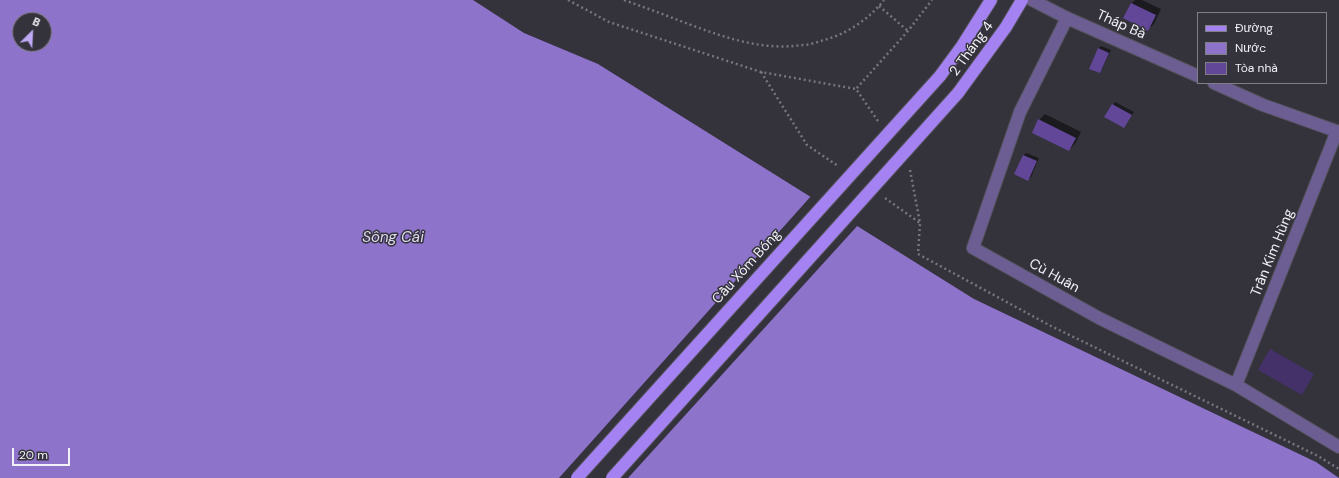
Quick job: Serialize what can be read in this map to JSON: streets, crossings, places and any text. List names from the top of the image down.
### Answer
{
  "streets": {
    "main road": ["2 Tháng 4", "Cầu Xóm Bóng"],
    "street": ["Tháp Bà", "Trần Kim Hùng", "Cù Huân"]
  },
  "crossings": [
    ["Tháp Bà", "Cù Huân"],
    ["2 Tháng 4", "Cầu Xóm Bóng"],
    ["Trần Kim Hùng", "Cù Huân"]
  ],
  "water": ["Sông Cái"],
  "legend": ["Đường", "Nước", "Tòa nhà"],
  "scale_bar": "20 m",
  "north": "top right"
}
